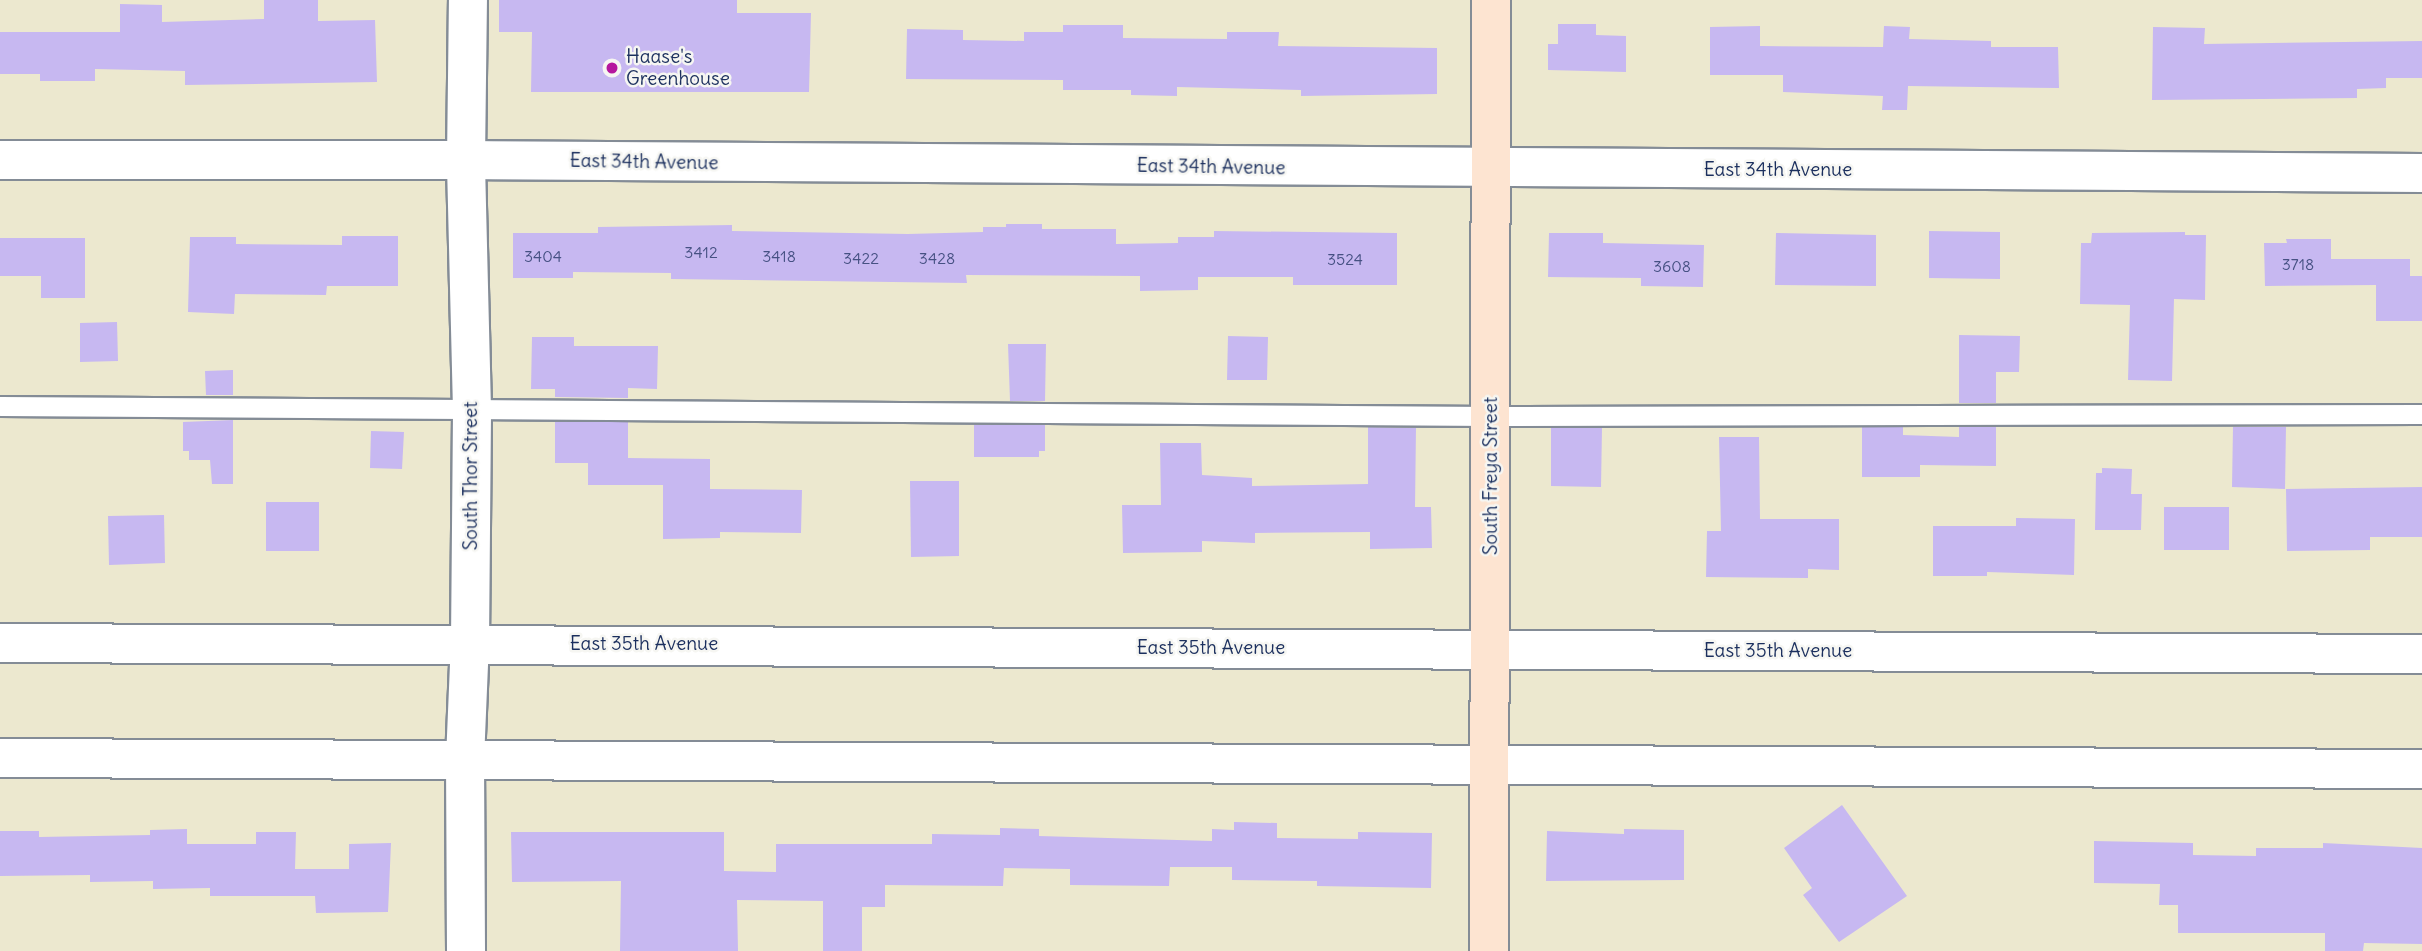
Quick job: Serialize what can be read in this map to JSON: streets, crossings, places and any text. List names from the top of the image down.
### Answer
{
  "streets": {
    "main road": ["South Freya Street"],
    "street": ["East 34th Avenue", "South Thor Street", "East 35th Avenue"]
  },
  "crossings": [
    ["East 34th Avenue", "South Thor Street"],
    ["East 34th Avenue", "South Freya Street"],
    ["South Thor Street", "East 35th Avenue"],
    ["South Freya Street", "East 35th Avenue"]
  ],
  "places": ["Haase's Greenhouse"],
  "house_numbers": [
    "3412",
    "3404",
    "3418",
    "3422",
    "3428",
    "3524",
    "3718",
    "3608"
  ]
}
